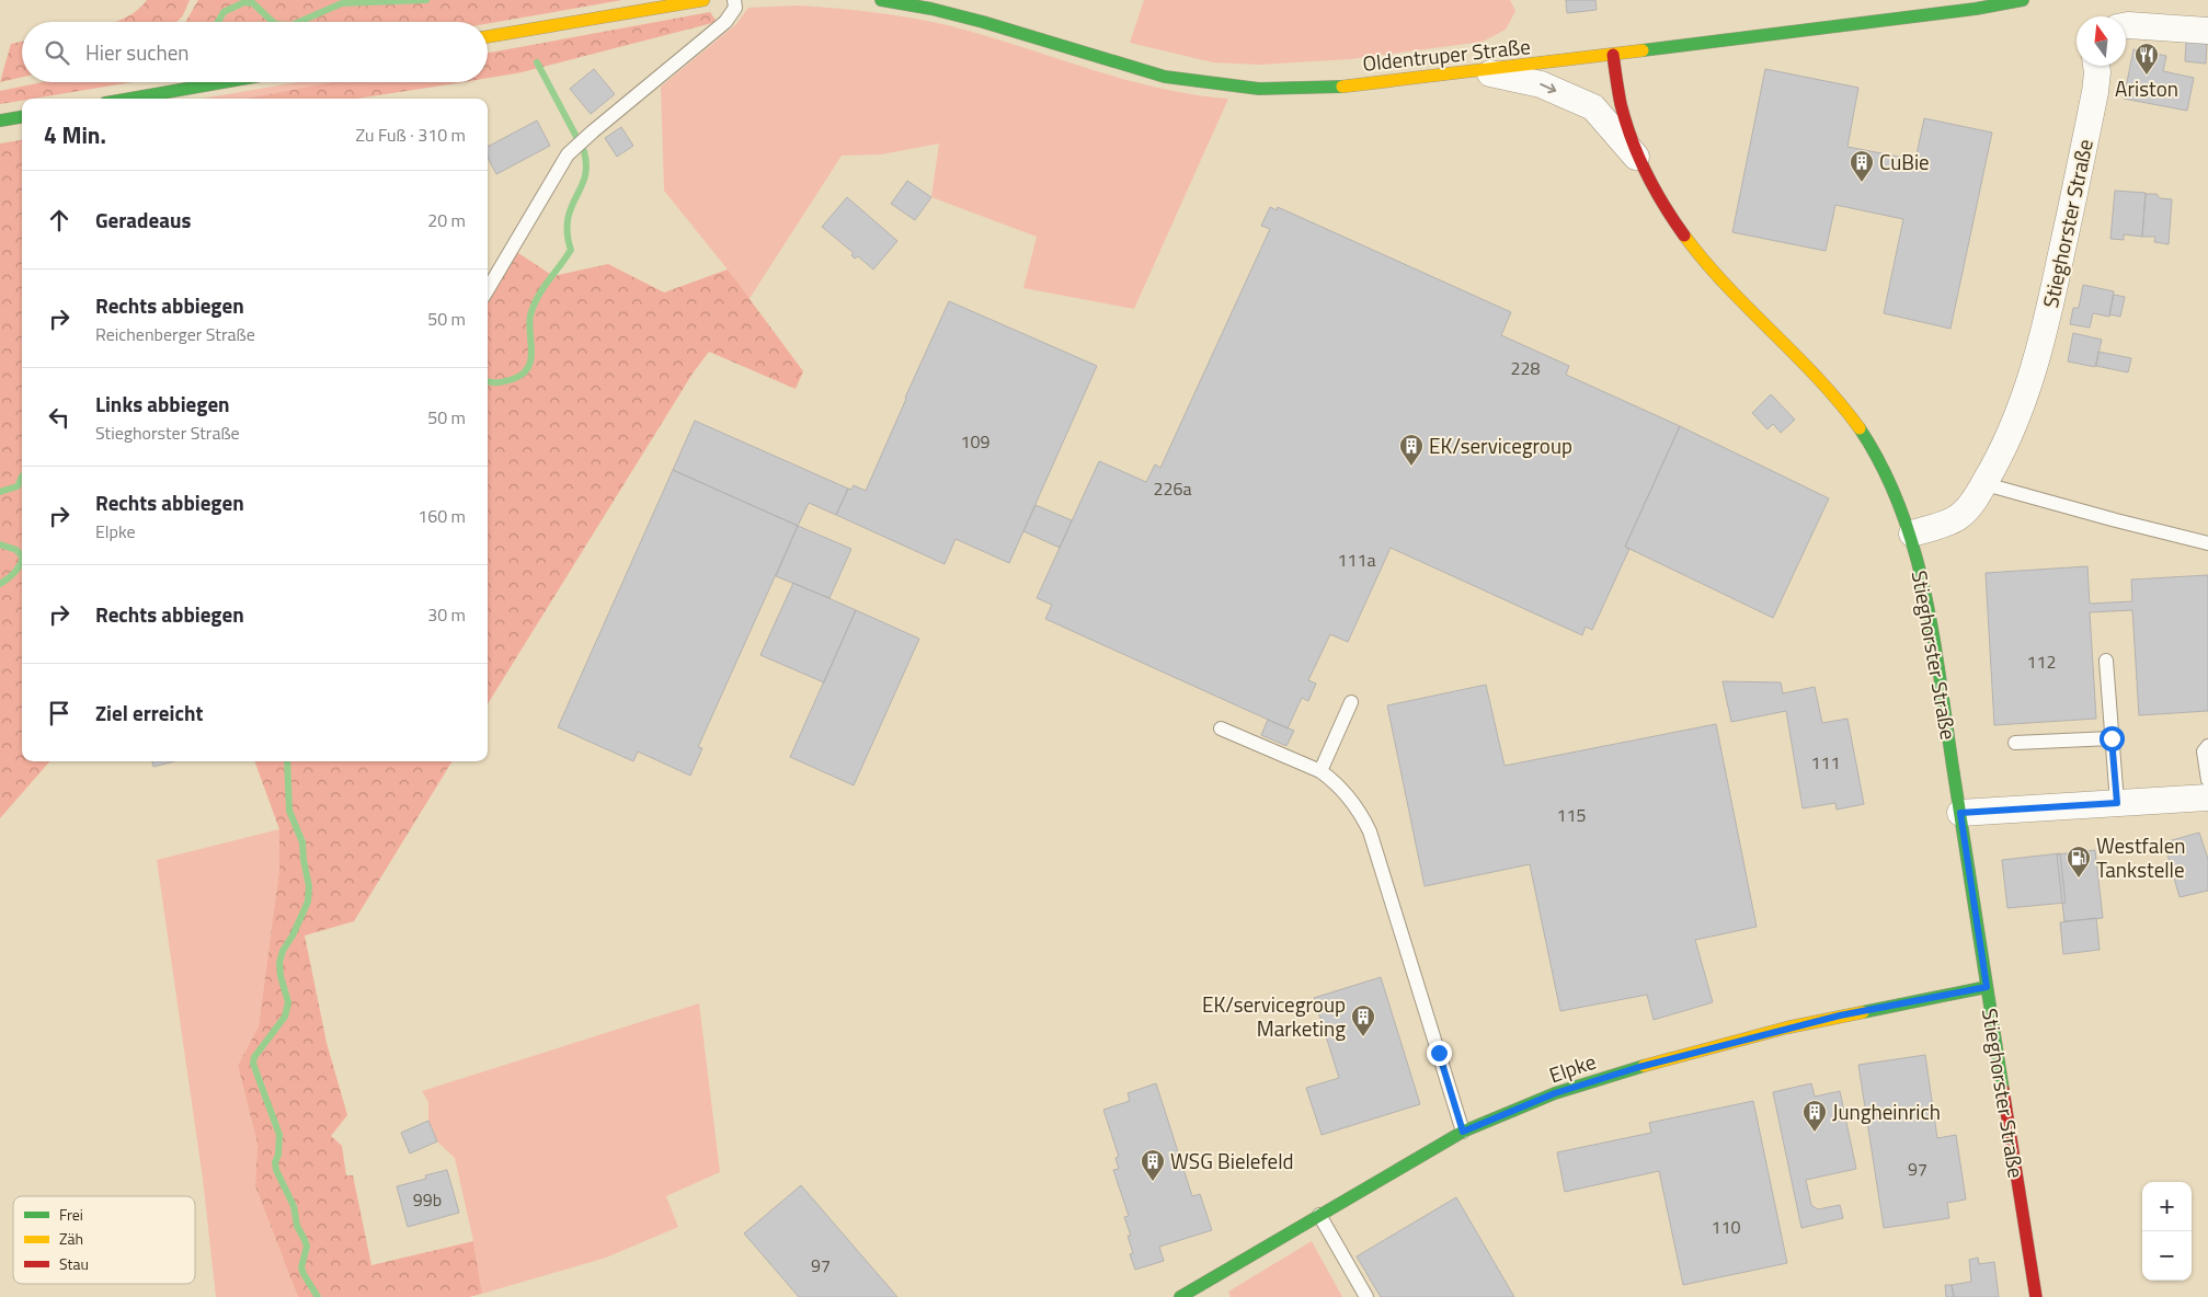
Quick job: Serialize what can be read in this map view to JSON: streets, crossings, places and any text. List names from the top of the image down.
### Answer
{
  "streets": {
    "street": ["Oldentruper Straße", "Stieghorster Straße", "Elpke"]
  },
  "crossings": [
    ["Oldentruper Straße", "Stieghorster Straße"],
    ["Stieghorster Straße", "Elpke"]
  ],
  "places": {
    "restaurant": ["Ariston"],
    "building": [
      "CuBie",
      "EK/servicegroup",
      "EK/servicegroup Marketing",
      "Jungheinrich",
      "WSG Bielefeld"
    ],
    "fuel station": ["Westfalen Tankstelle"]
  },
  "house_numbers": [
    "228",
    "109",
    "226a",
    "111a",
    "112",
    "111",
    "115",
    "97",
    "99b",
    "110",
    "97"
  ],
  "legend": ["Frei", "Zäh", "Stau"],
  "north": "top",
  "page": {
    "search": "Hier suchen",
    "heading": ["4 Min.", "Zu Fuß · 310 m"],
    "list": [
      ["Geradeaus", "20 m"],
      ["Rechts abbiegen", "Reichenberger Straße", "50 m"],
      ["Links abbiegen", "Stieghorster Straße", "50 m"],
      ["Rechts abbiegen", "Elpke", "160 m"],
      ["Rechts abbiegen", "30 m"],
      "Ziel erreicht"
    ],
    "map_buttons": ["+", "−"]
  }
}
